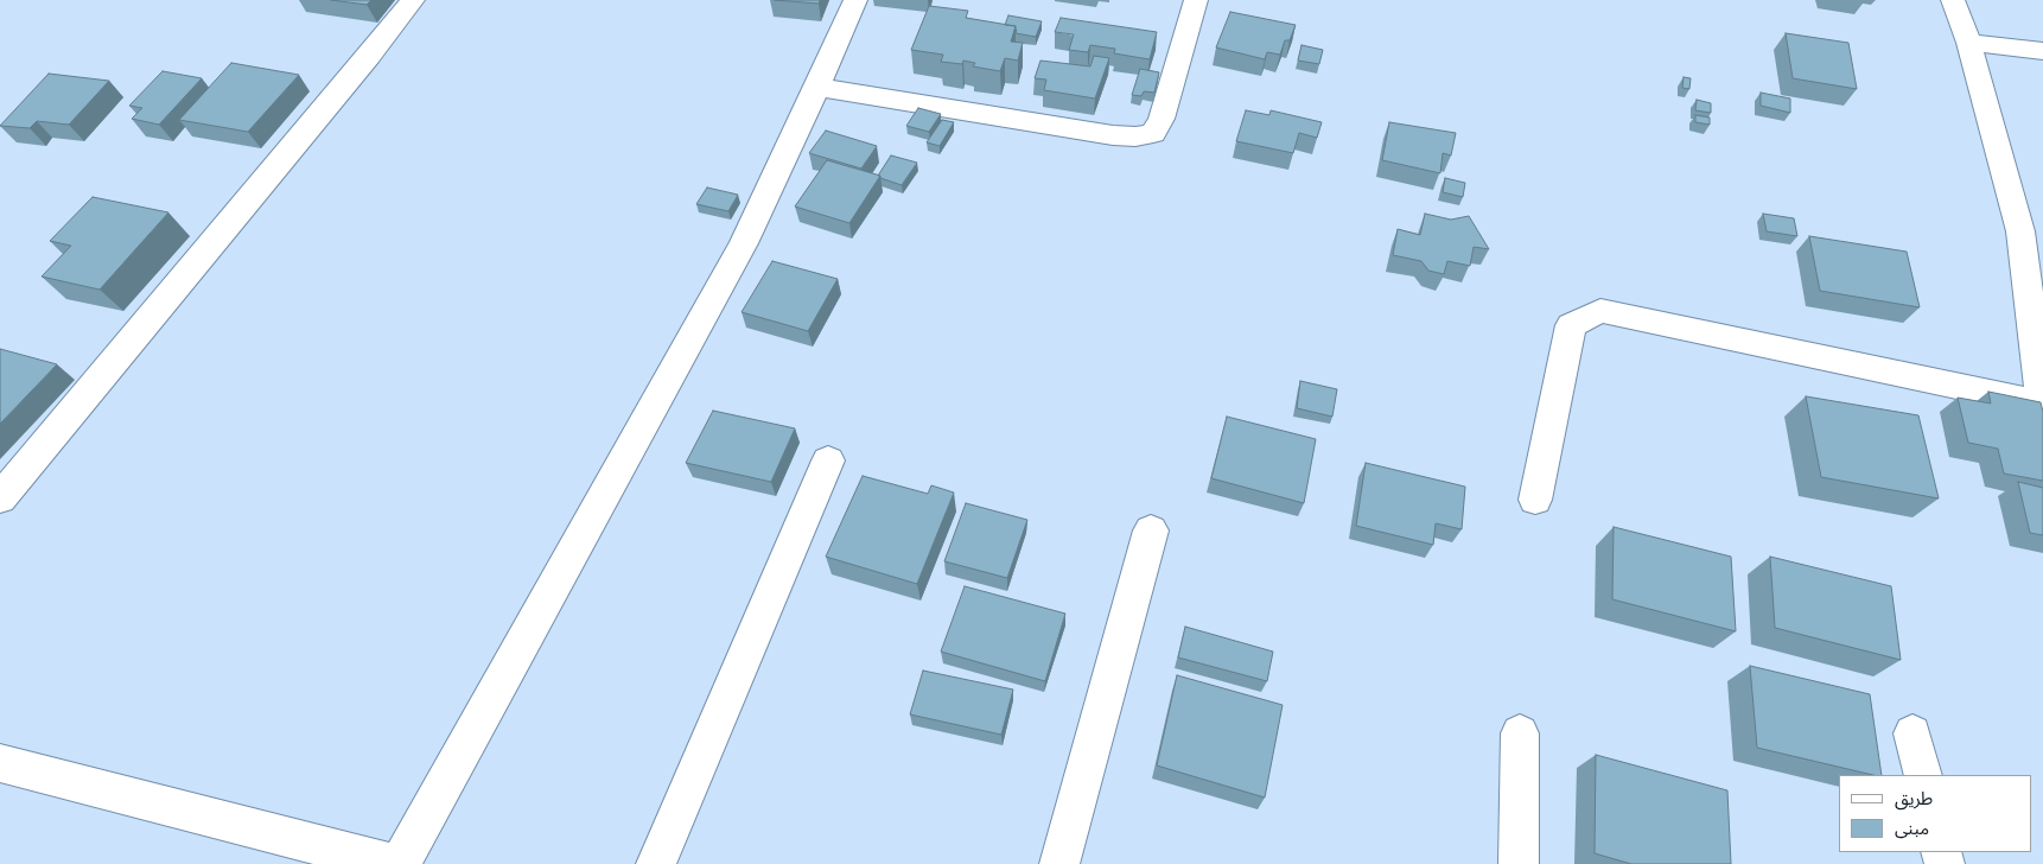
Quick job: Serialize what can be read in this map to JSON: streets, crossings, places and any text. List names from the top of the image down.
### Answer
{
  "legend": ["طريق", "مبنى"]
}
